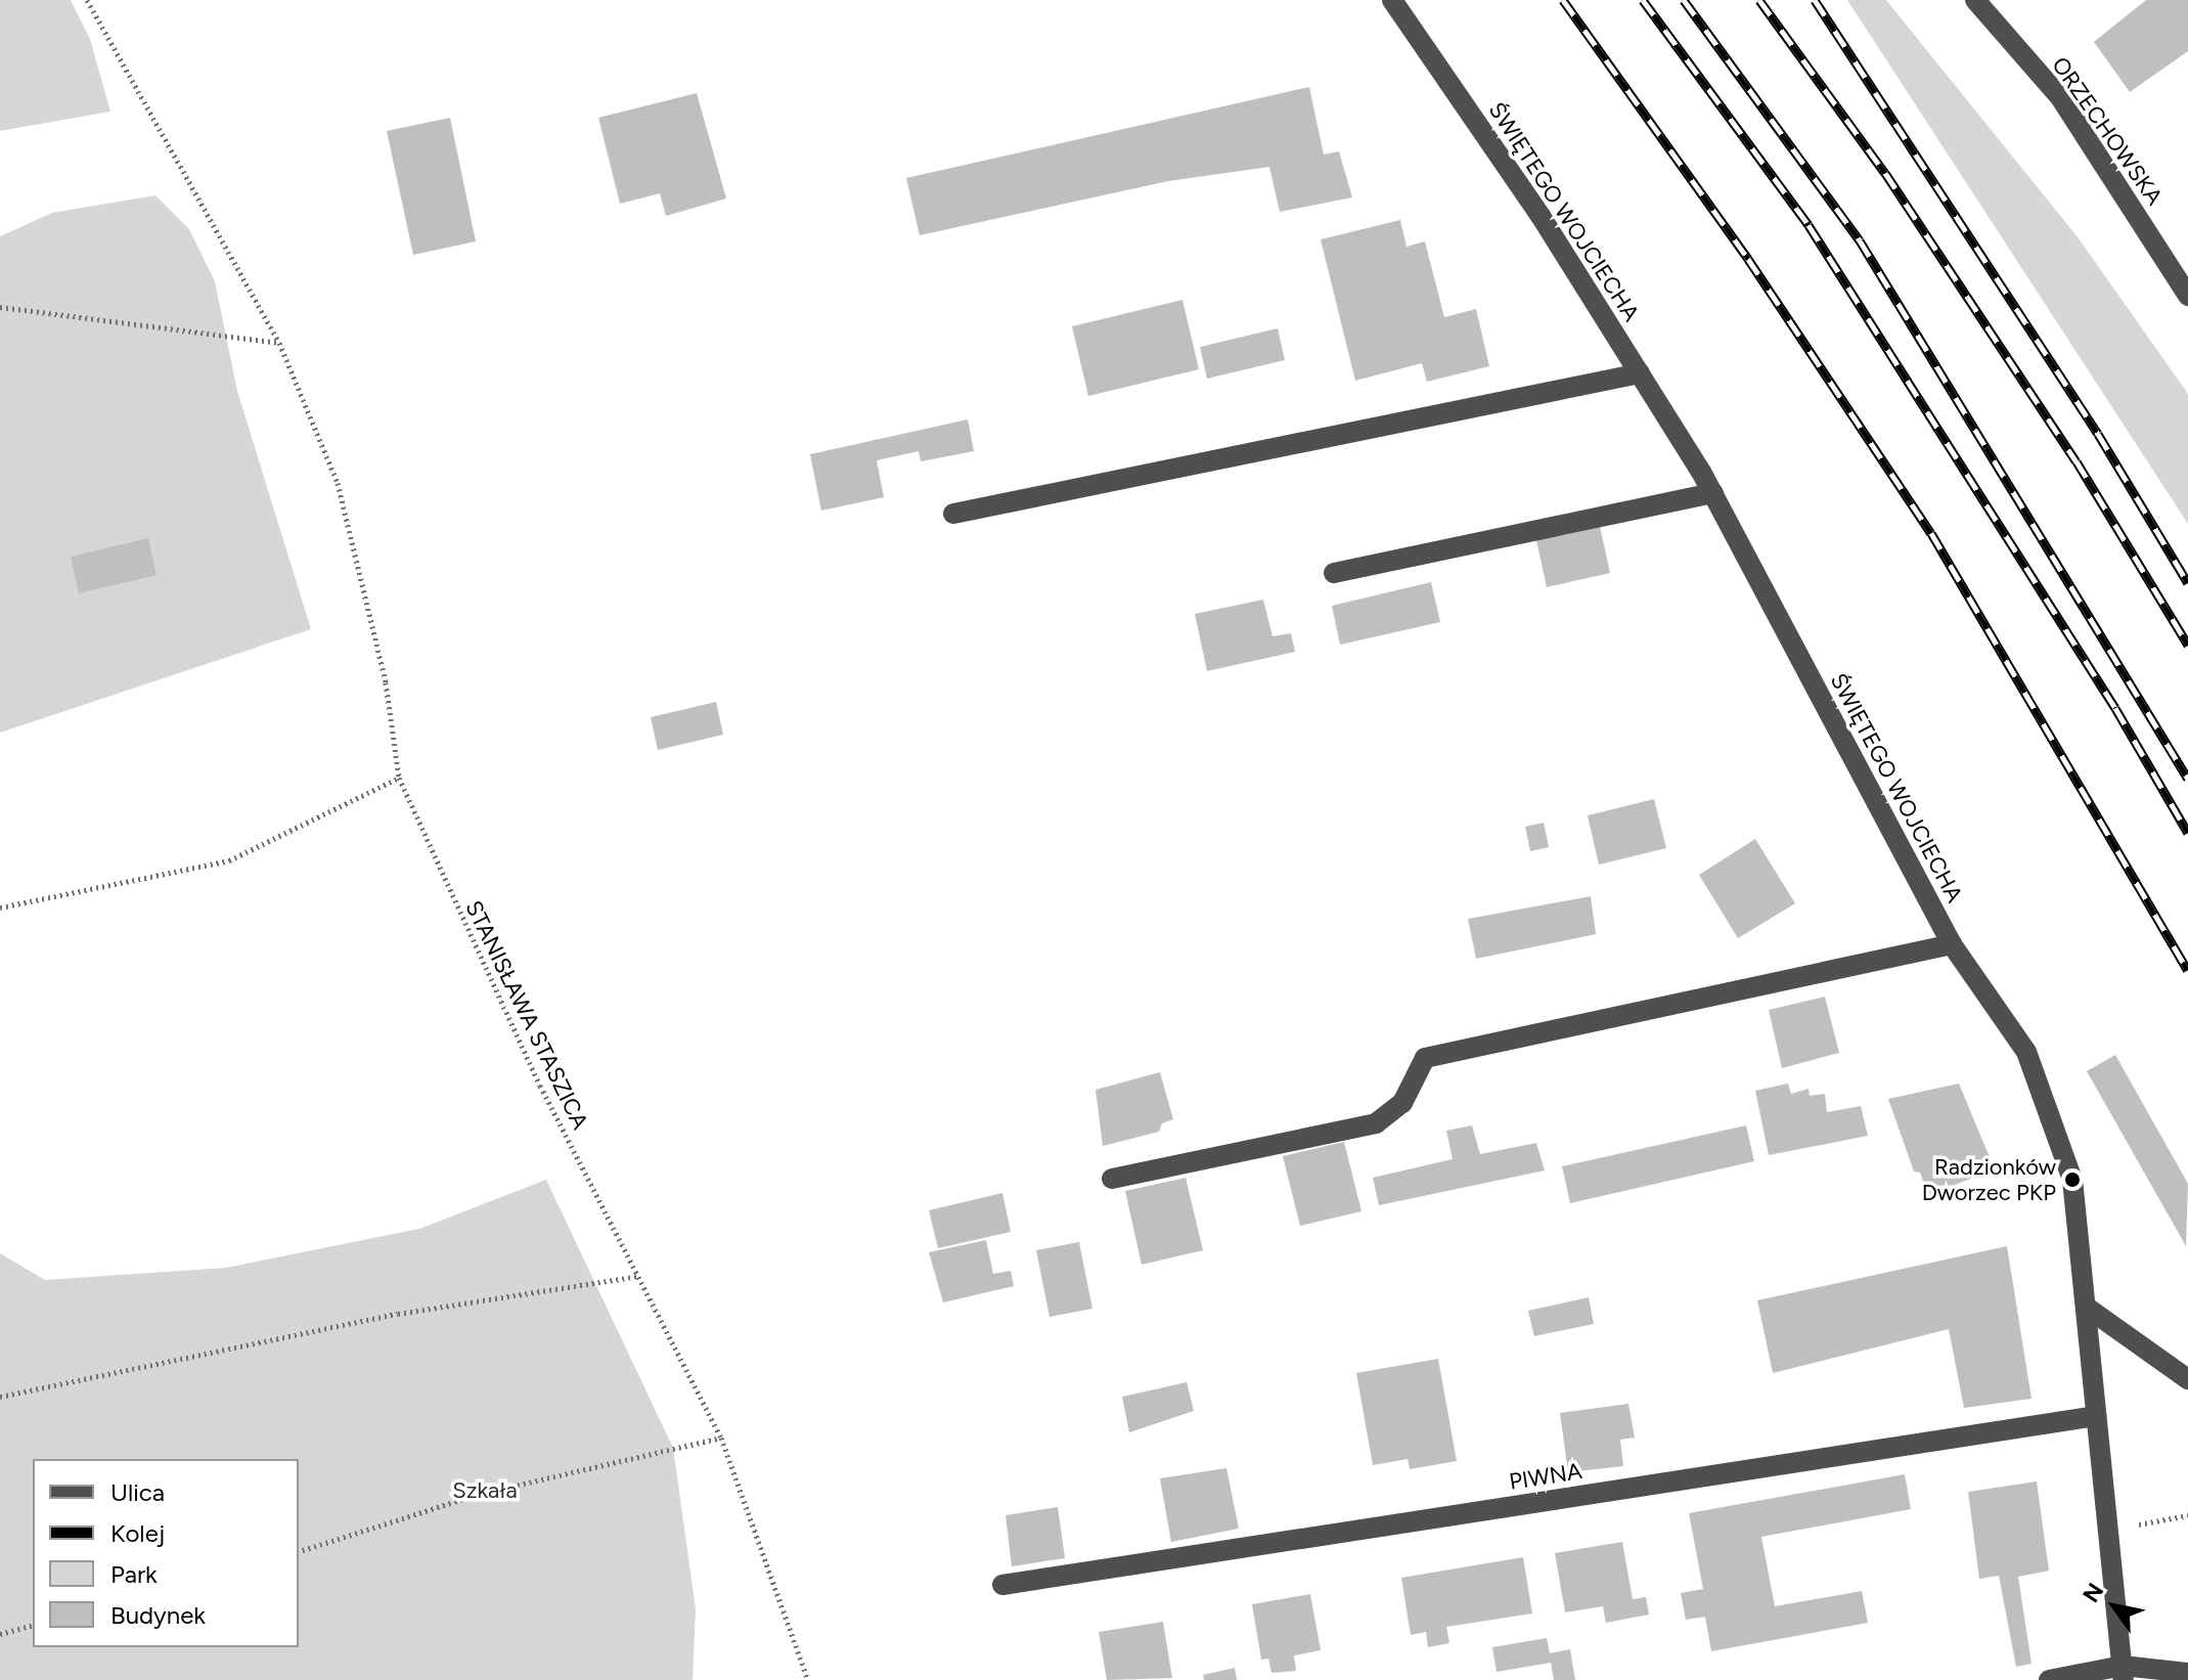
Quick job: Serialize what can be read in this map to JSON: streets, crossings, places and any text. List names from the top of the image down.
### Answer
{
  "streets": {
    "street": ["ORZECHOWSKA", "ŚWIĘTEGO WOJCIECHA", "PIWNA"],
    "path": ["STANISŁAWA STASZICA"]
  },
  "crossings": [
    ["ŚWIĘTEGO WOJCIECHA", "PIWNA"]
  ],
  "parks": ["Szkała"],
  "places": ["Radzionków Dworzec PKP"],
  "legend": [
    "Ulica",
    "Kolej",
    "Park",
    "Budynek"
  ],
  "north": "top left"
}
